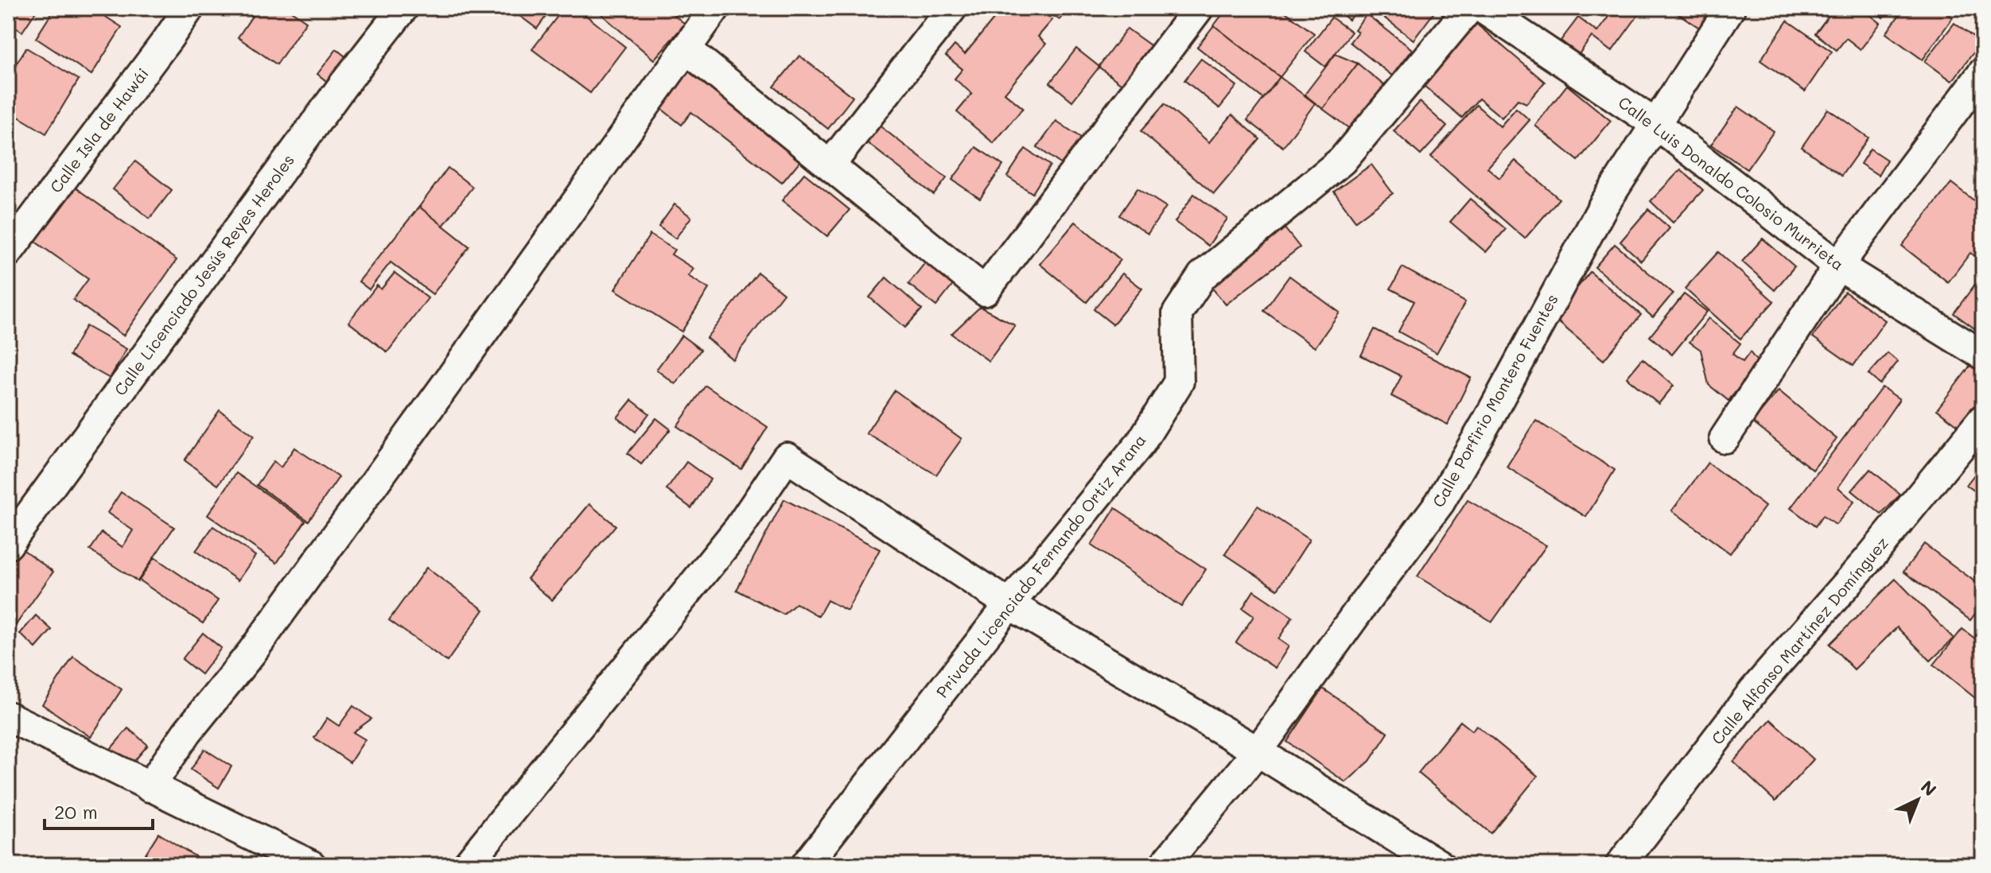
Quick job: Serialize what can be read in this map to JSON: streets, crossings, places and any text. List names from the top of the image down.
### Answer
{
  "streets": {
    "street": [
      "Calle Isla de Hawái",
      "Calle Luis Donaldo Colosio Murrieta",
      "Calle Licenciado Jesús Reyes Heroles",
      "Calle Porfirio Montero Fuentes",
      "Privada Licenciado Fernando Ortiz Arana",
      "Calle Alfonso Martínez Domínguez"
    ]
  },
  "crossings": [
    ["Calle Luis Donaldo Colosio Murrieta", "Calle Porfirio Montero Fuentes"]
  ],
  "scale_bar": "20 m",
  "north": "top right"
}
